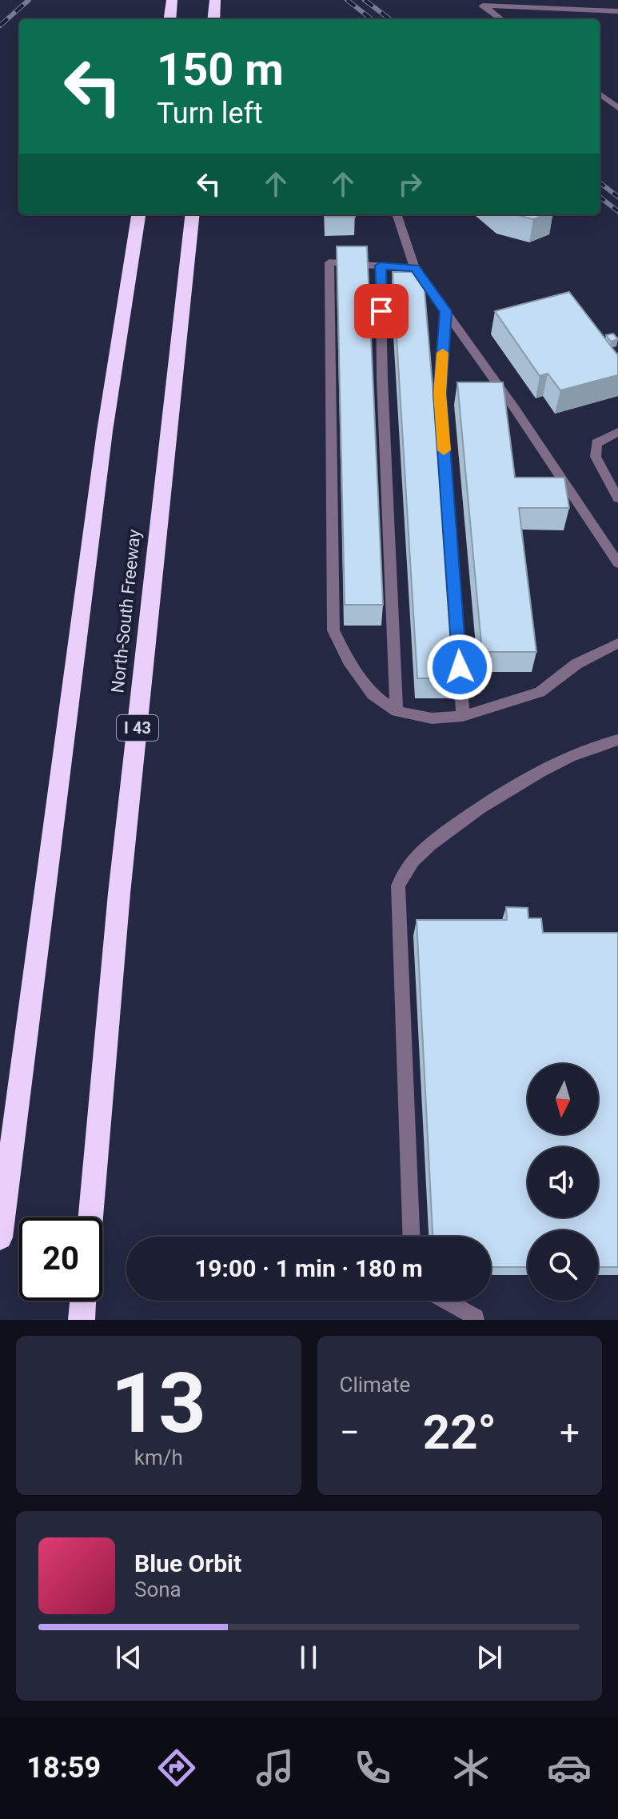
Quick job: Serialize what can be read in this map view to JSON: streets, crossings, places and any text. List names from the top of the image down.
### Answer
{
  "streets": {
    "highway": ["North-South Freeway", "I 43"]
  },
  "north": "bottom",
  "page": {
    "turn": ["150 m", "Turn left"],
    "limit": "20",
    "trip": "19:00 · 1 min · 180 m",
    "tile": [
      ["13", "km/h"],
      "Climate"
    ],
    "heat": ["−", "22°", "+"],
    "song": ["Blue Orbit", "Sona"],
    "tabs": "18:59"
  }
}
